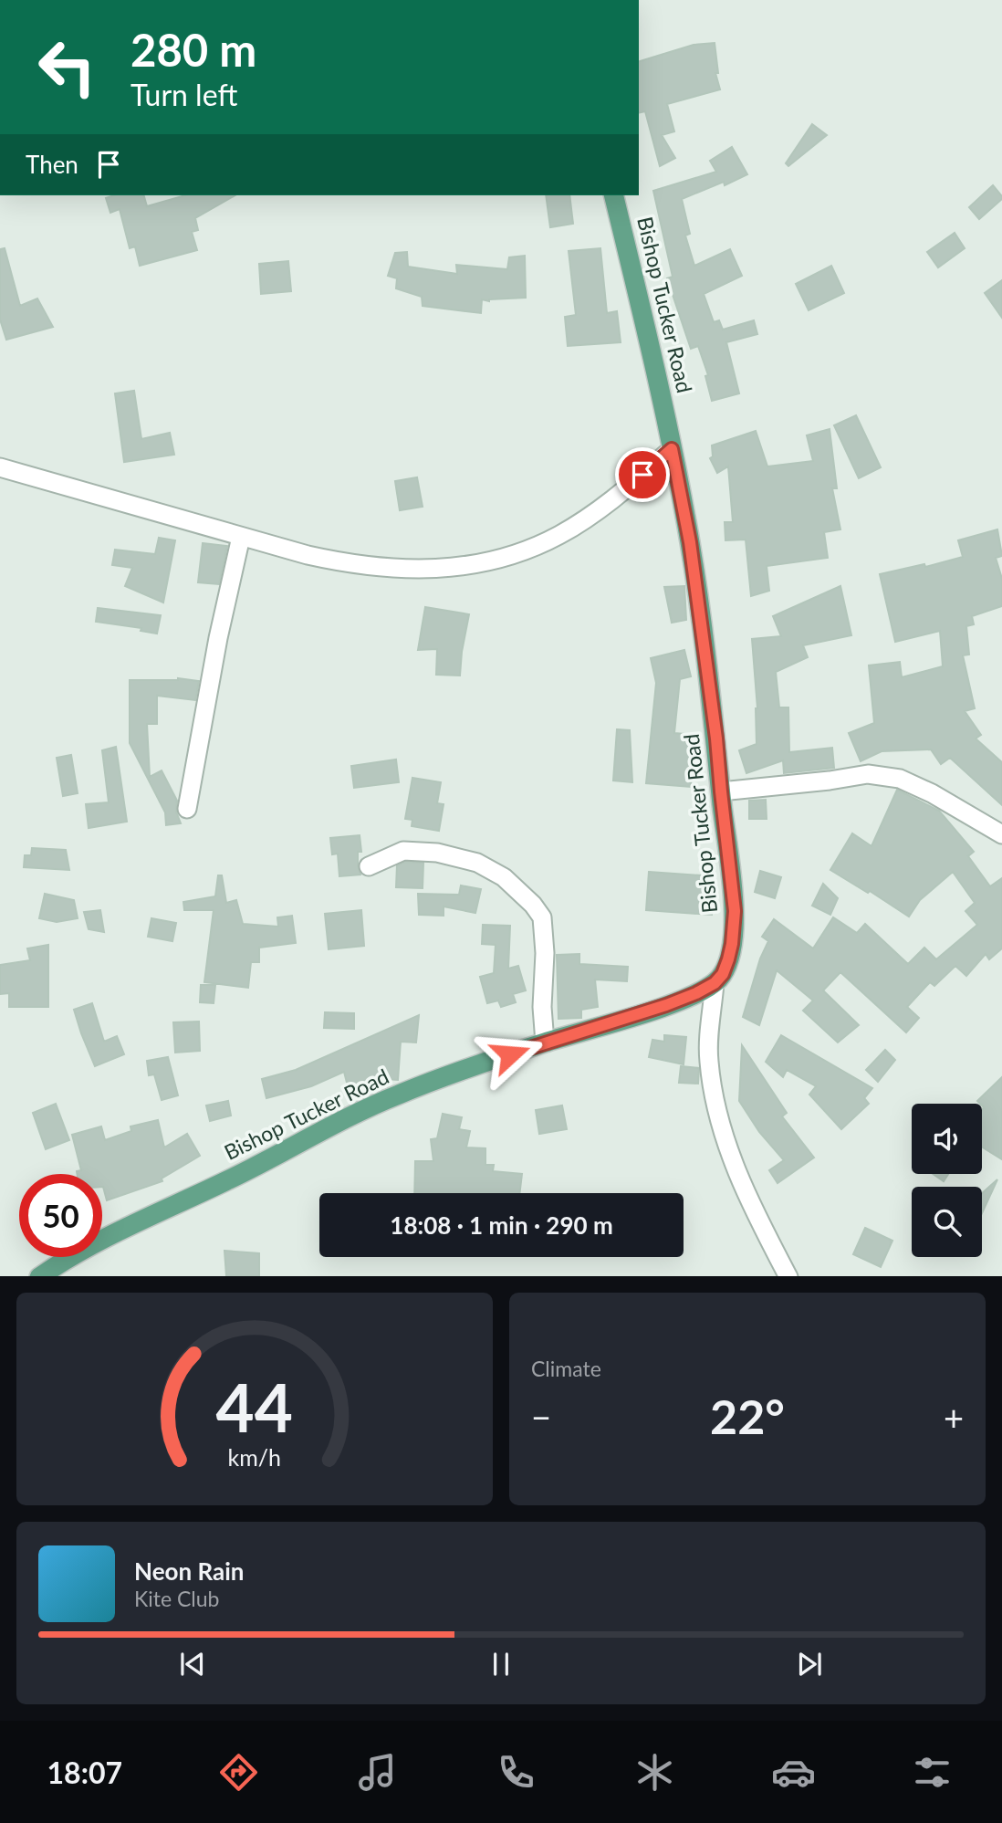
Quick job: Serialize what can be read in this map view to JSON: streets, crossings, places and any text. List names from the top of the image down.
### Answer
{
  "streets": {
    "main road": ["Bishop Tucker Road"]
  },
  "page": {
    "turn": ["280 m", "Turn left"],
    "then": "Then",
    "limit": "50",
    "trip": "18:08 · 1 min · 290 m",
    "tile": "Climate",
    "heat": ["−", "22°", "+"],
    "song": ["Neon Rain", "Kite Club"],
    "tabs": "18:07",
    "gauge": ["44", "km/h"]
  }
}
